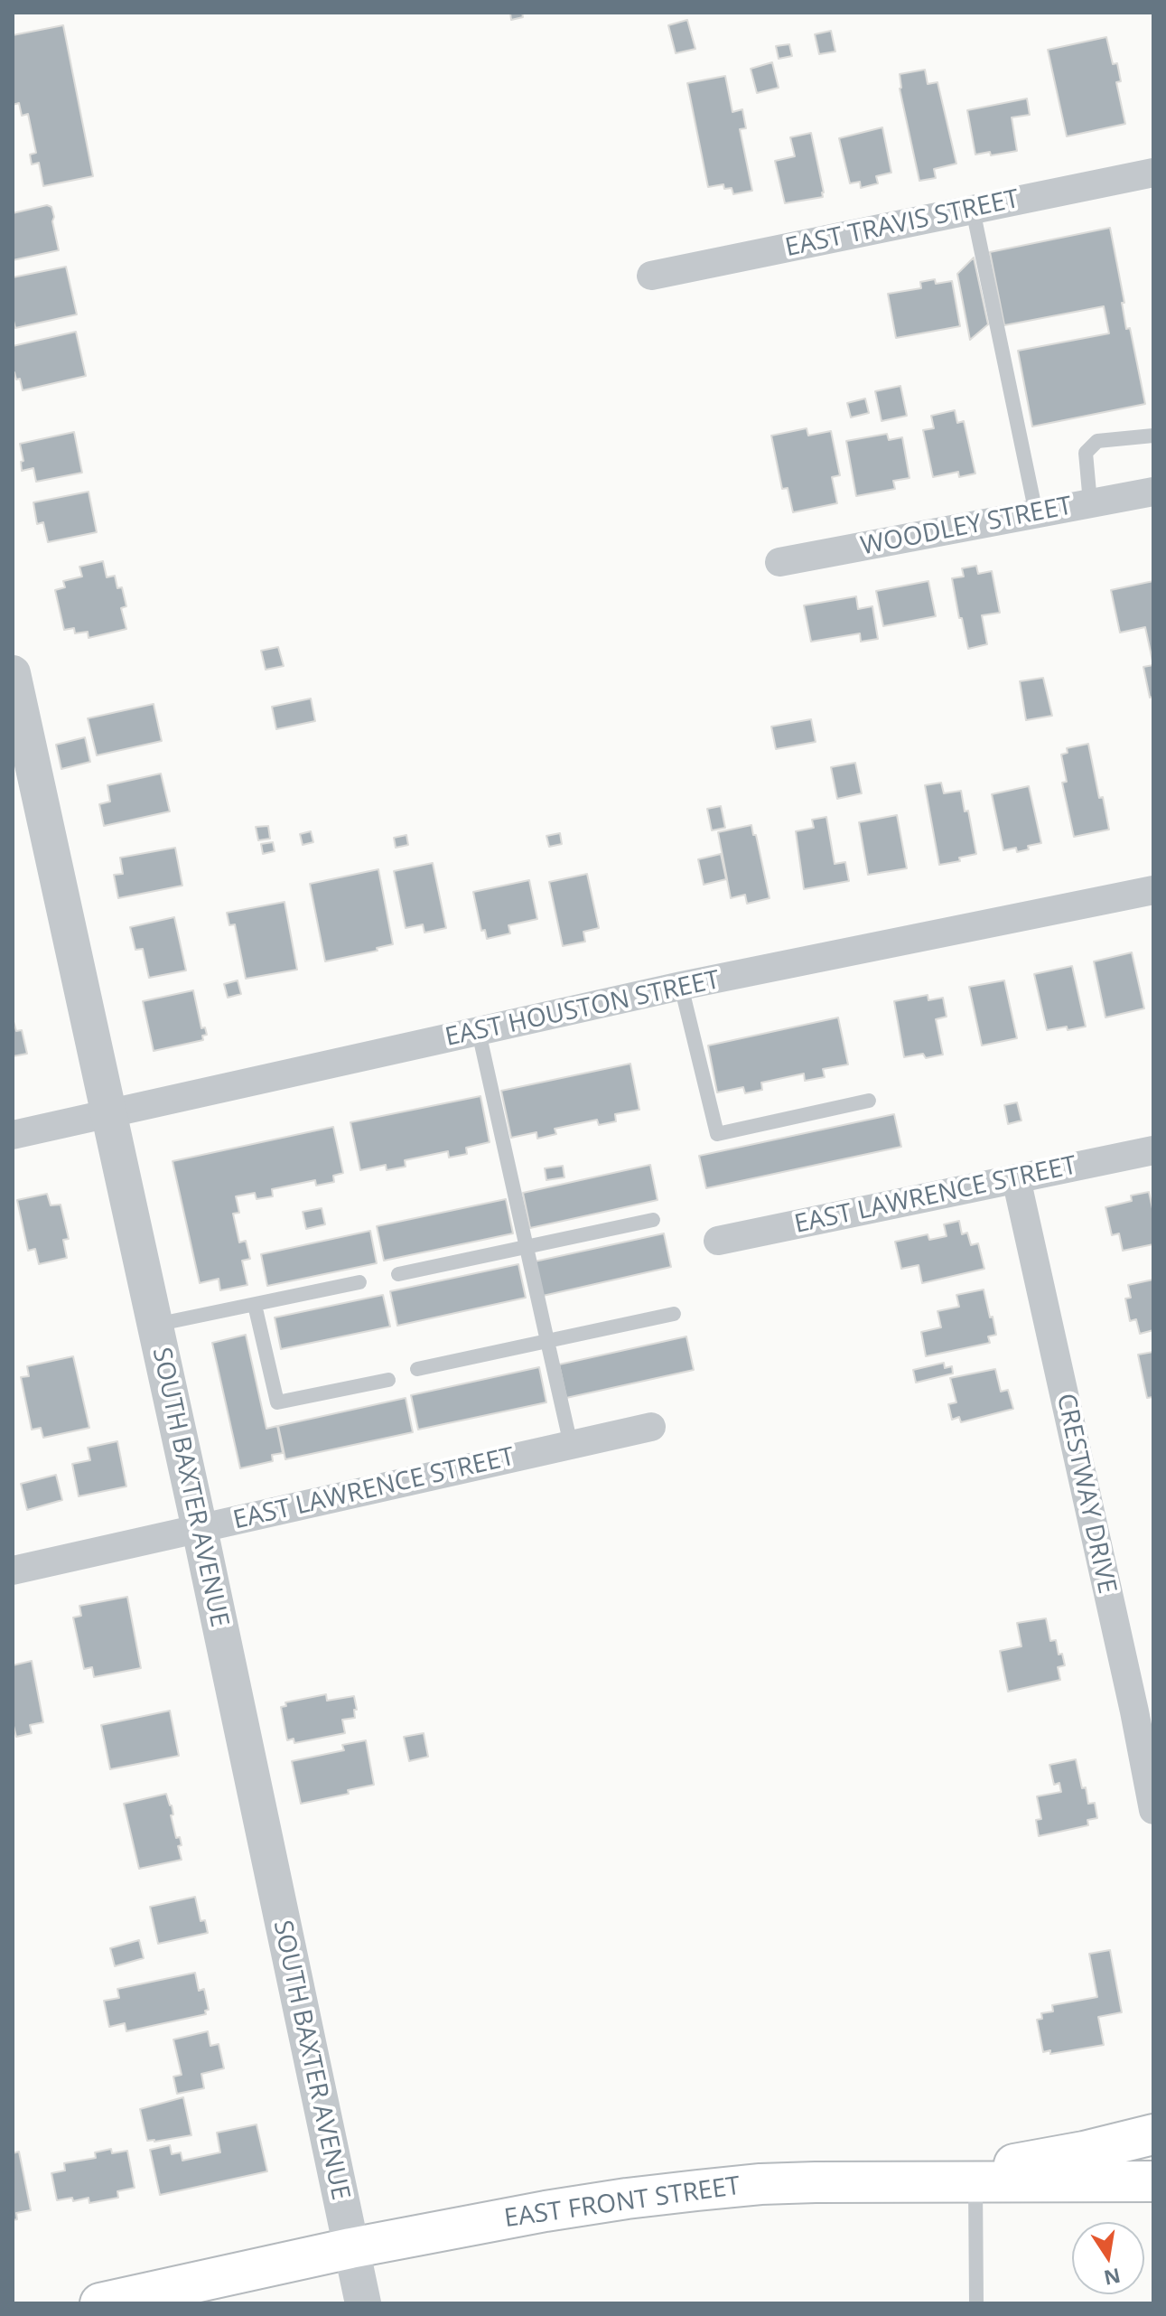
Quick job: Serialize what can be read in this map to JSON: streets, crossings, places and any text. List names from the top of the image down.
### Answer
{
  "streets": {
    "main road": ["EAST FRONT STREET"],
    "street": [
      "EAST TRAVIS STREET",
      "WOODLEY STREET",
      "EAST HOUSTON STREET",
      "EAST LAWRENCE STREET",
      "SOUTH BAXTER AVENUE",
      "CRESTWAY DRIVE"
    ]
  },
  "crossings": [
    ["EAST HOUSTON STREET", "SOUTH BAXTER AVENUE"],
    ["EAST LAWRENCE STREET", "SOUTH BAXTER AVENUE"],
    ["EAST LAWRENCE STREET", "CRESTWAY DRIVE"],
    ["SOUTH BAXTER AVENUE", "EAST FRONT STREET"]
  ],
  "north": "bottom"
}
